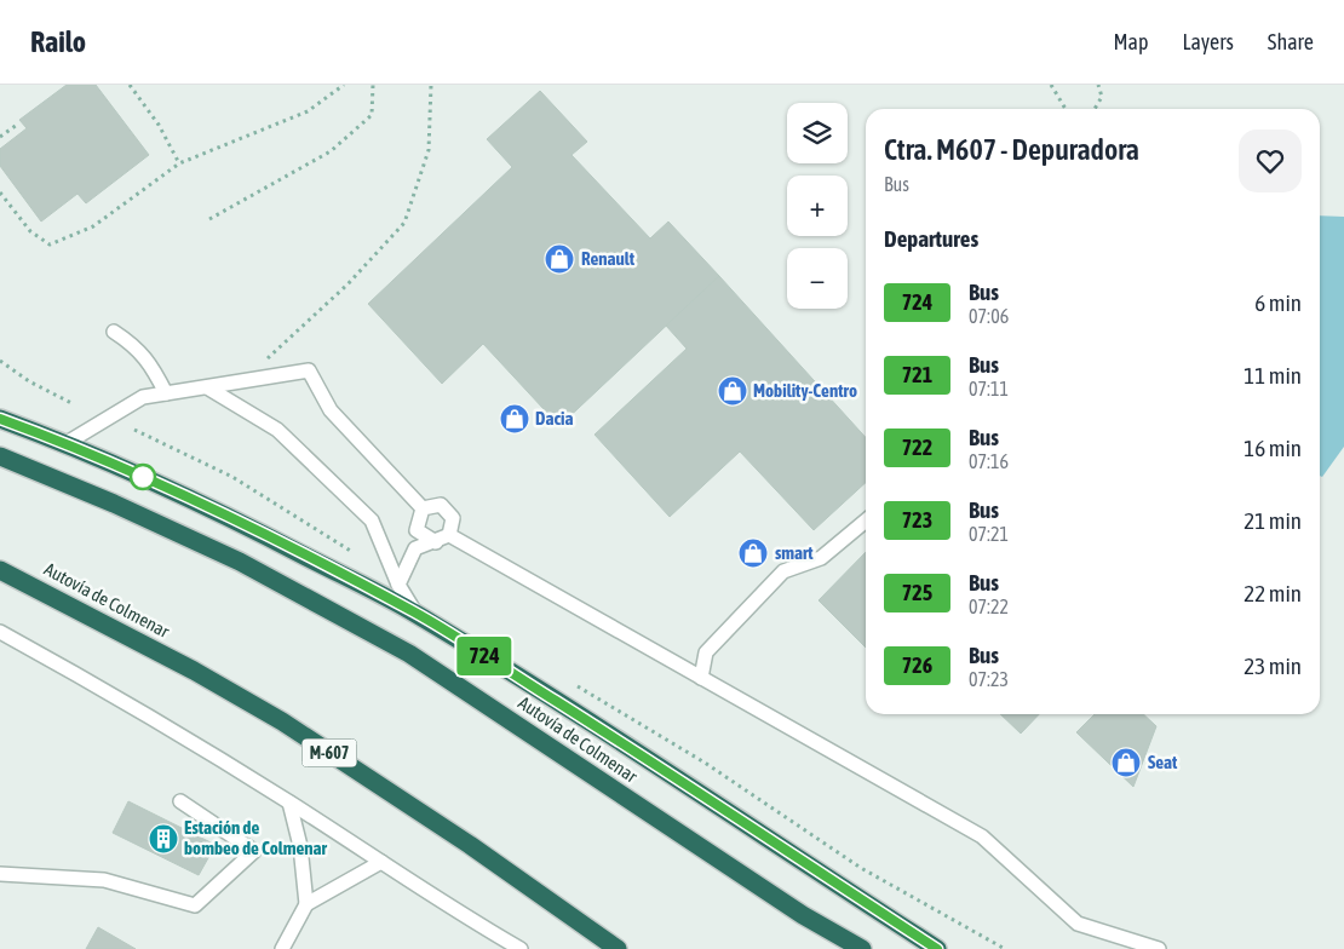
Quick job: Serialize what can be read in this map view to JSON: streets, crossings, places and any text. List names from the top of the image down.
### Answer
{
  "streets": {
    "highway": ["Autovía de Colmenar", "M-607"]
  },
  "places": {
    "shop": [
      "Renault",
      "Mobility-Centro",
      "Dacia",
      "smart",
      "Seat"
    ],
    "building": ["Estación de bombeo de Colmenar"]
  },
  "lines": ["bus line 724"],
  "page": {
    "header": "Railo",
    "nav": ["Map", "Layers", "Share"],
    "on_map": "724",
    "map_buttons": ["+", "−"],
    "heading": [
      ["Ctra. M607 - Depuradora", "Bus"],
      "Departures"
    ],
    "list": [
      {
        "mark": "724",
        "name": "Bus",
        "note": "07:06",
        "value": "6 min"
      },
      {
        "mark": "721",
        "name": "Bus",
        "note": "07:11",
        "value": "11 min"
      },
      {
        "mark": "722",
        "name": "Bus",
        "note": "07:16",
        "value": "16 min"
      },
      {
        "mark": "723",
        "name": "Bus",
        "note": "07:21",
        "value": "21 min"
      },
      {
        "mark": "725",
        "name": "Bus",
        "note": "07:22",
        "value": "22 min"
      },
      {
        "mark": "726",
        "name": "Bus",
        "note": "07:23",
        "value": "23 min"
      }
    ]
  }
}
